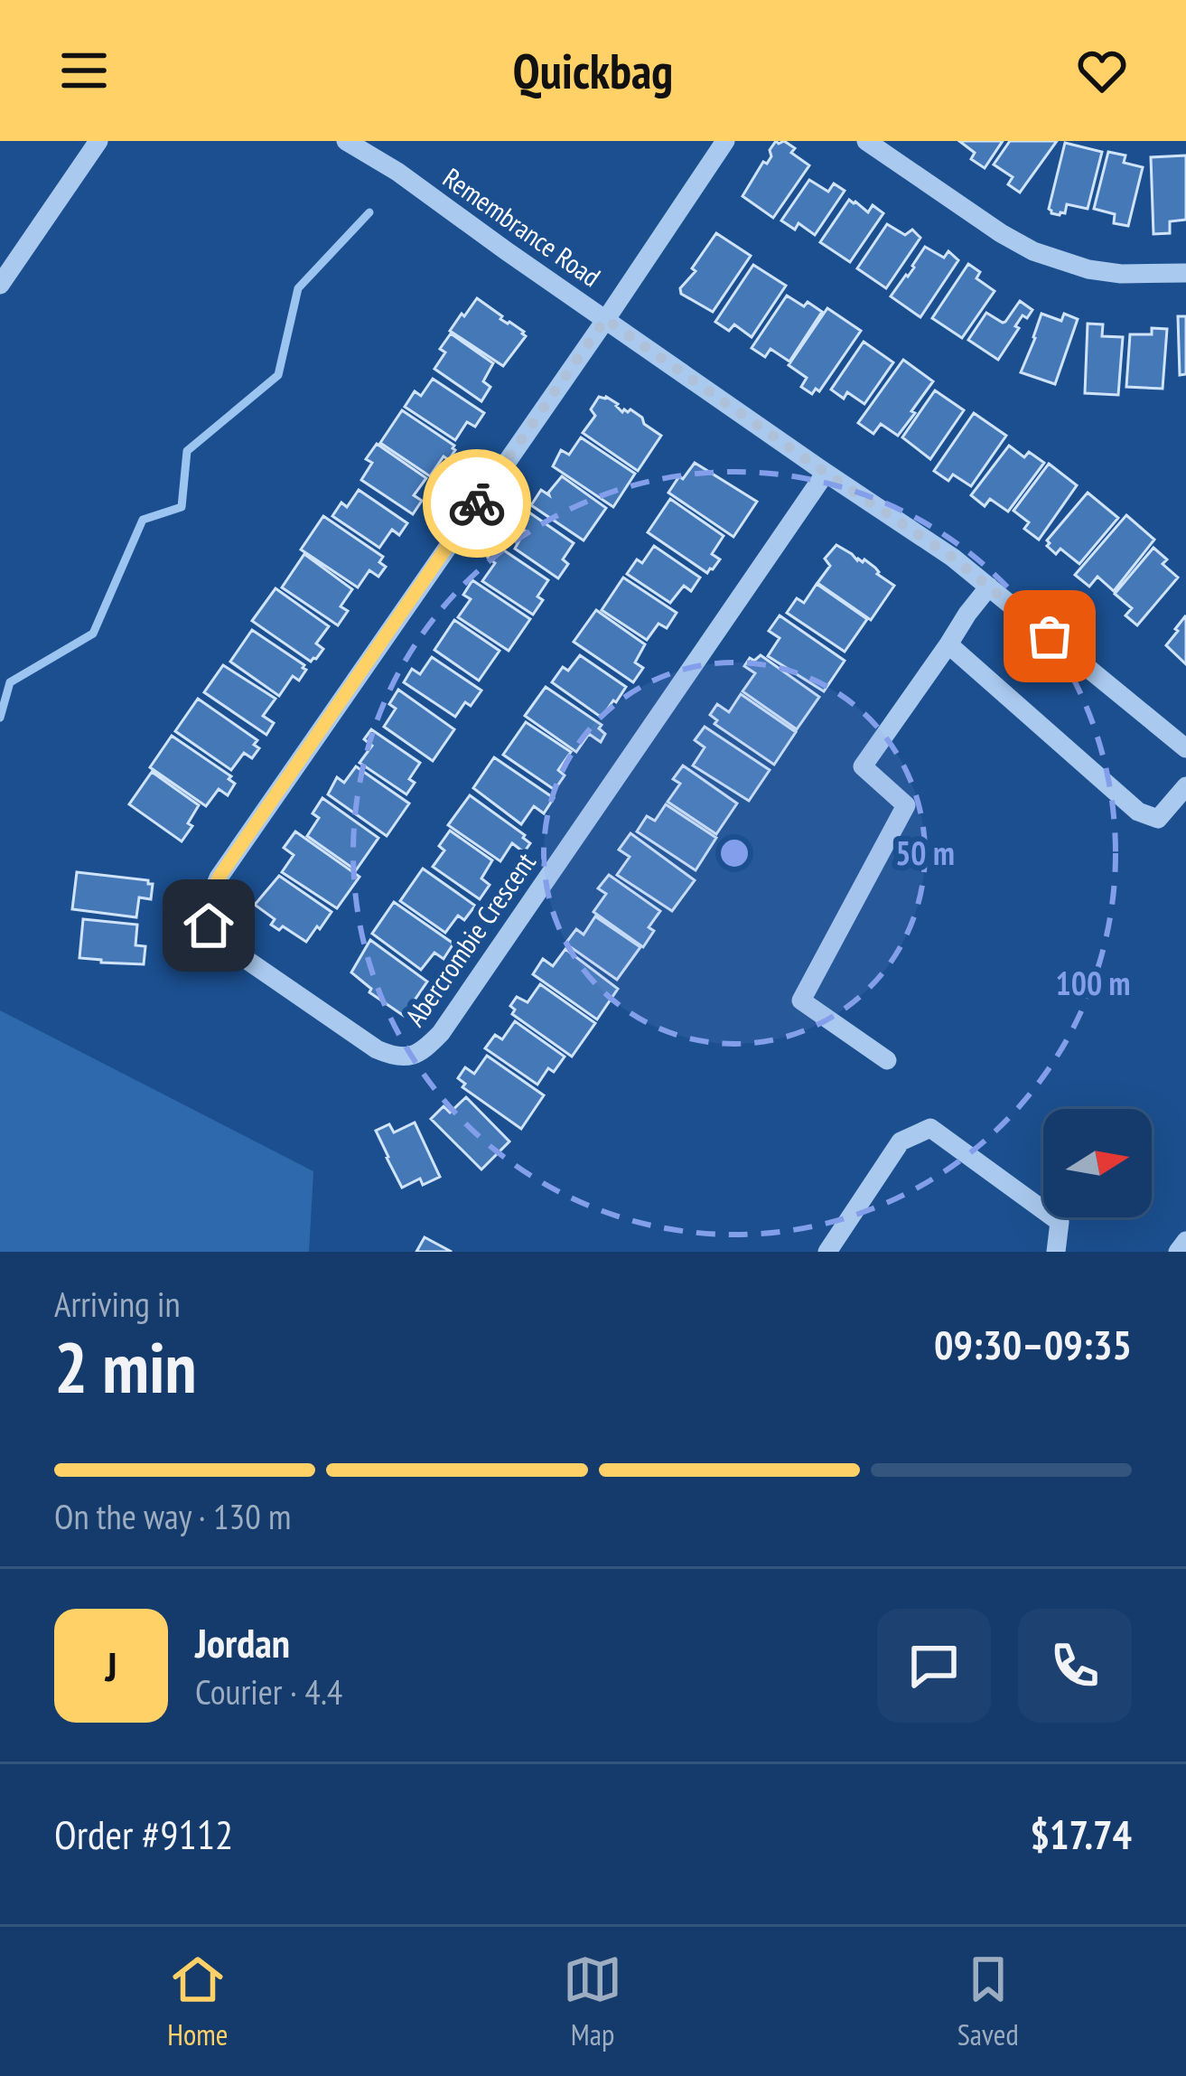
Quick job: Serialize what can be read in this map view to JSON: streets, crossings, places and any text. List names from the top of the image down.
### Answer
{
  "streets": {
    "street": ["Remembrance Road", "Abercrombie Crescent"]
  },
  "crossings": [
    ["Remembrance Road", "Abercrombie Crescent"]
  ],
  "north": "right",
  "page": {
    "header": "Quickbag",
    "heading": ["2 min", "Arriving in", "09:30–09:35"],
    "panel": [
      "Jordan",
      "Courier · 4.4",
      "Order #9112",
      "$17.74"
    ],
    "bar": "On the way · 130 m",
    "round": "J",
    "tabs": ["Home", "Map", "Saved"]
  },
  "rings": ["50 m", "100 m"]
}
